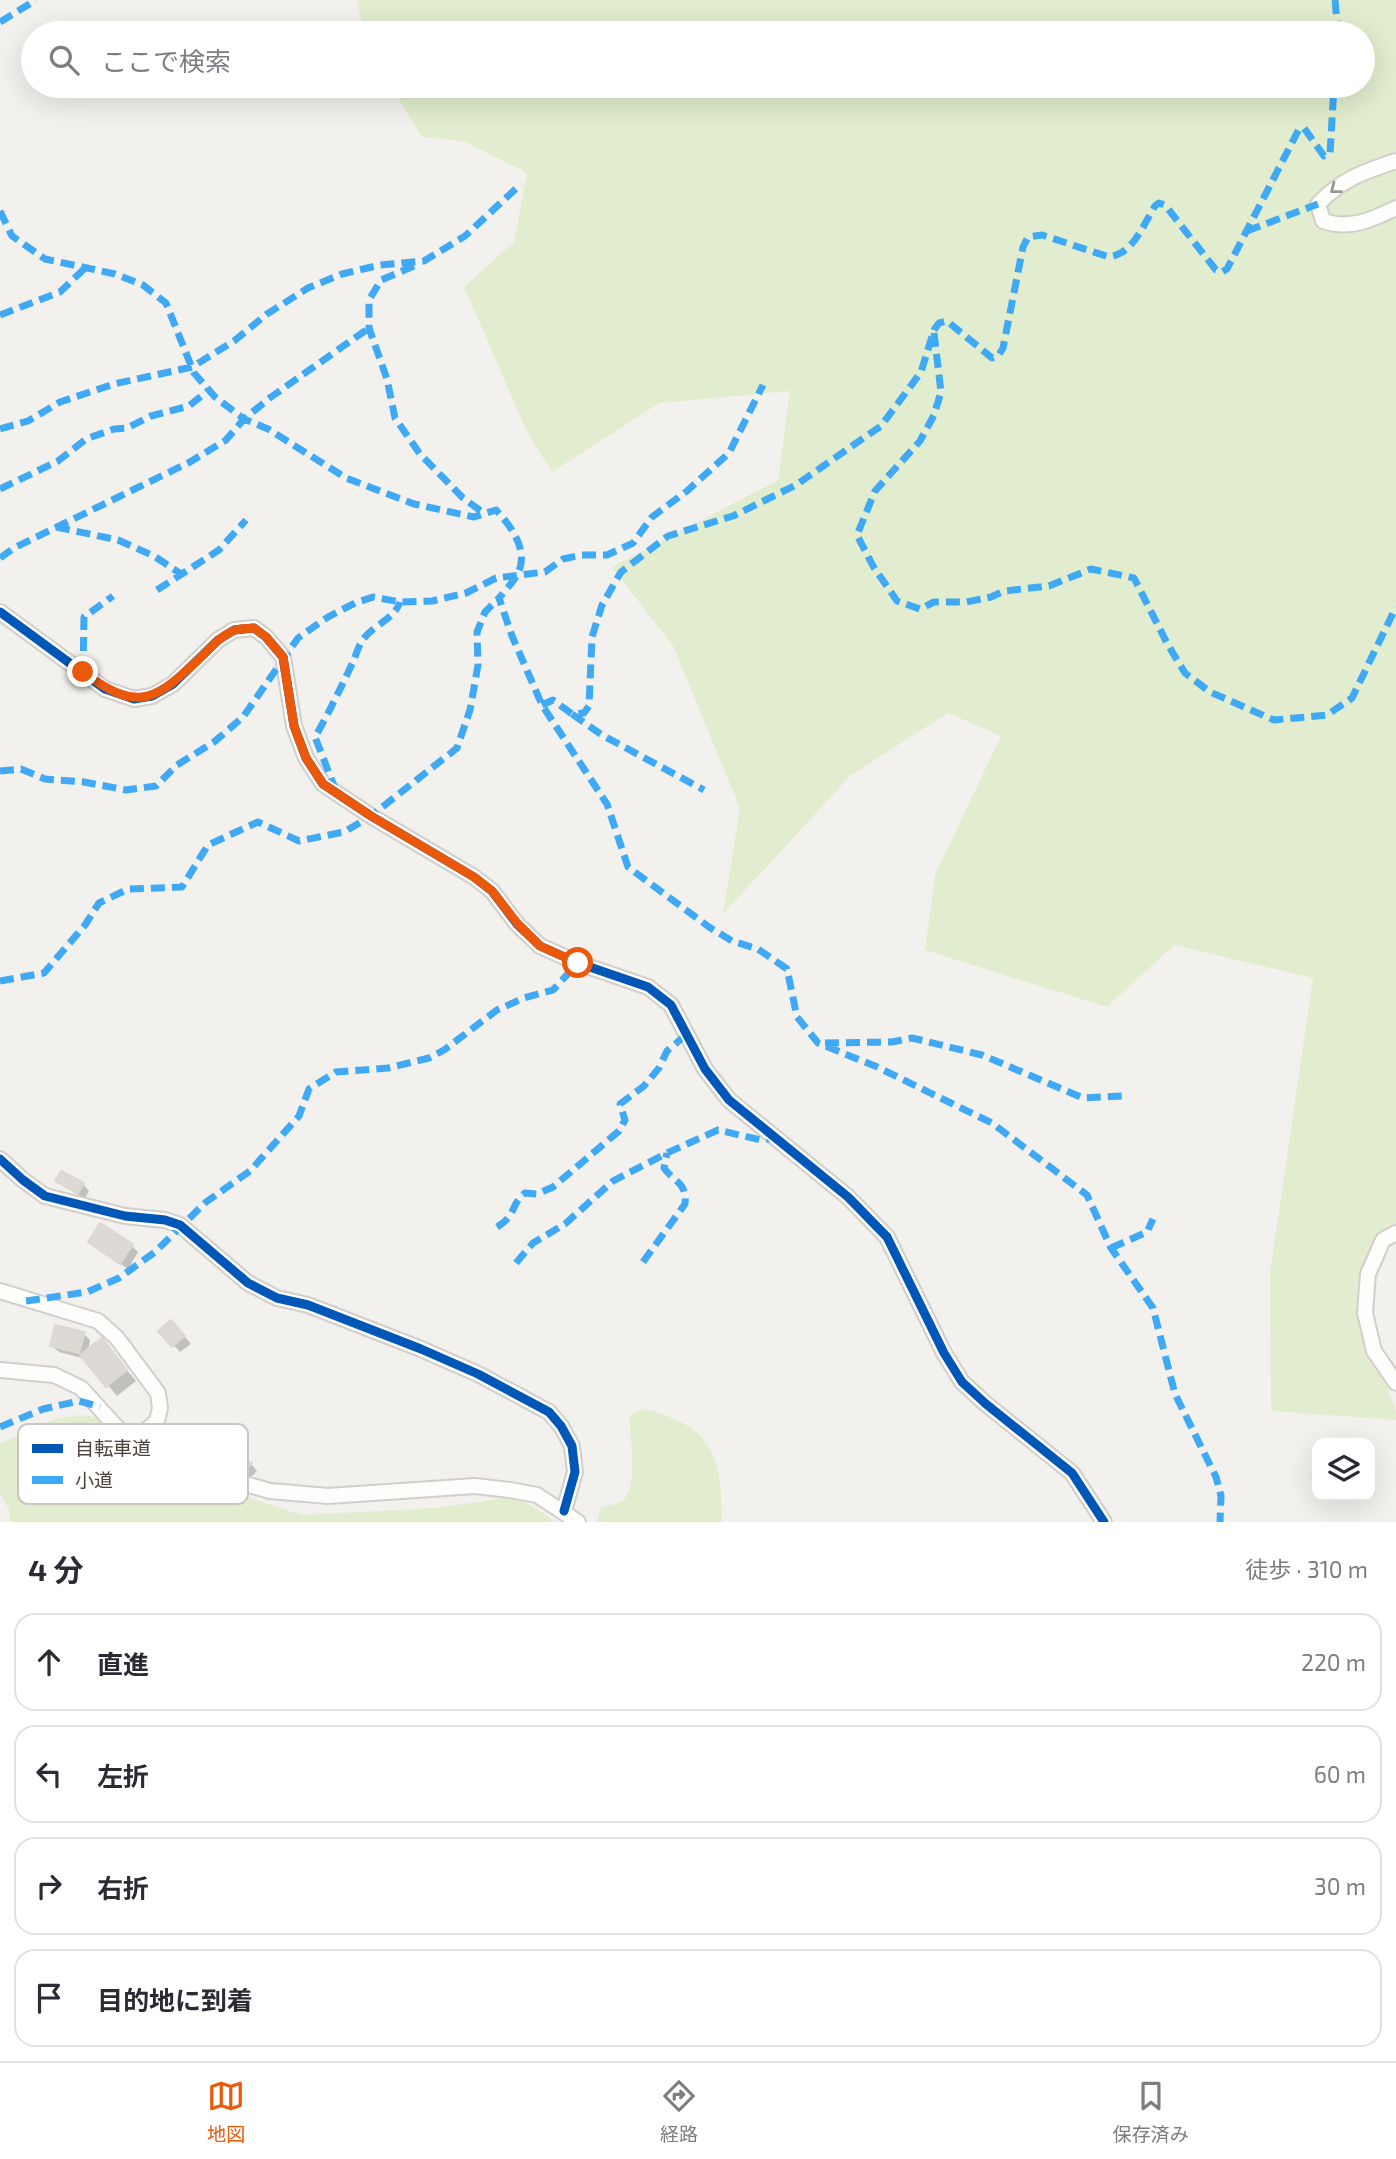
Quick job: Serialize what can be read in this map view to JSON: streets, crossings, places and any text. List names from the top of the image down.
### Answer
{
  "legend": ["自転車道", "小道"],
  "page": {
    "search": "ここで検索",
    "heading": ["4 分", "徒歩 · 310 m"],
    "list": [
      ["直進", "220 m"],
      ["左折", "60 m"],
      ["右折", "30 m"],
      "目的地に到着"
    ],
    "nav": ["地図", "経路", "保存済み"]
  }
}
